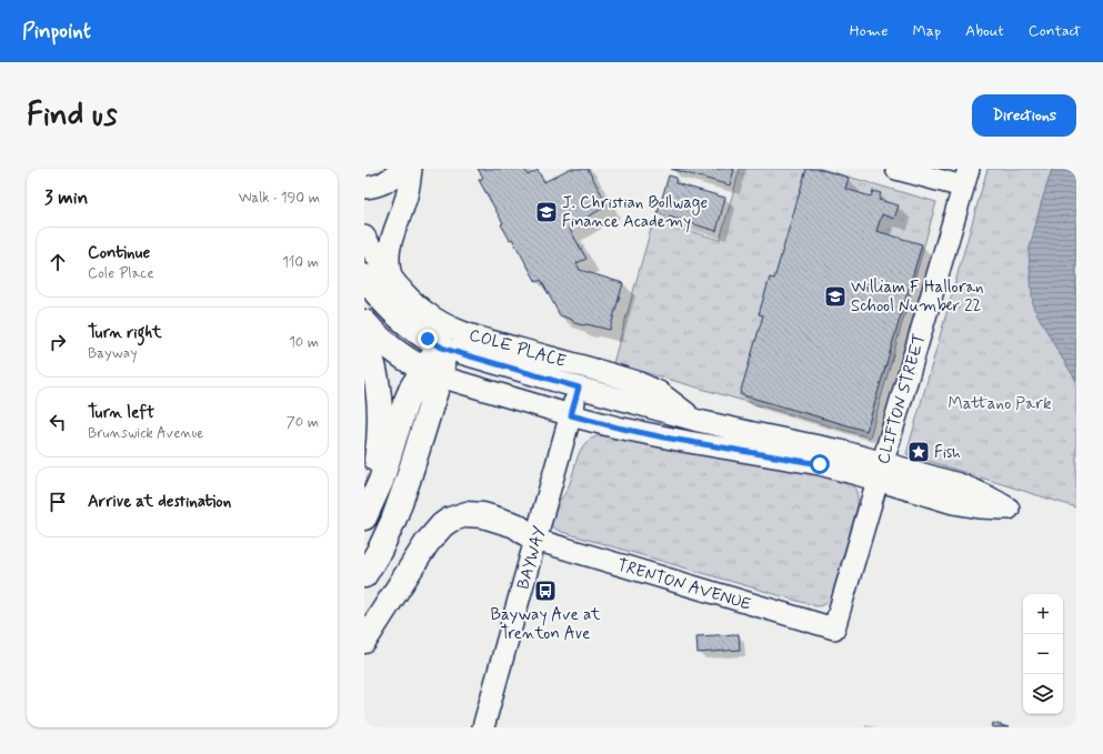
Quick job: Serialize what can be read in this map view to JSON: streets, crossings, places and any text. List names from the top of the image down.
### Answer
{
  "streets": {
    "street": [
      "COLE PLACE",
      "CLIFTON STREET",
      "BAYWAY",
      "TRENTON AVENUE"
    ]
  },
  "crossings": [
    ["COLE PLACE", "CLIFTON STREET"],
    ["COLE PLACE", "BAYWAY"],
    ["CLIFTON STREET", "TRENTON AVENUE"],
    ["BAYWAY", "TRENTON AVENUE"]
  ],
  "parks": ["Mattano Park"],
  "places": {
    "school or university": ["J. Christian Bollwage Finance Academy", "William F Halloran School Number 22"],
    "place": ["Fish"],
    "bus stop": ["Bayway Ave at Trenton Ave"]
  },
  "page": {
    "header": "Pinpoint",
    "nav": [
      "Home",
      "Map",
      "About",
      "Contact"
    ],
    "buttons": "Directions",
    "title": "Find us",
    "heading": ["3 min", "Walk · 190 m"],
    "list": [
      ["Continue", "Cole Place", "110 m"],
      ["Turn right", "Bayway", "10 m"],
      ["Turn left", "Brunswick Avenue", "70 m"],
      "Arrive at destination"
    ],
    "map_buttons": ["+", "−"]
  }
}
